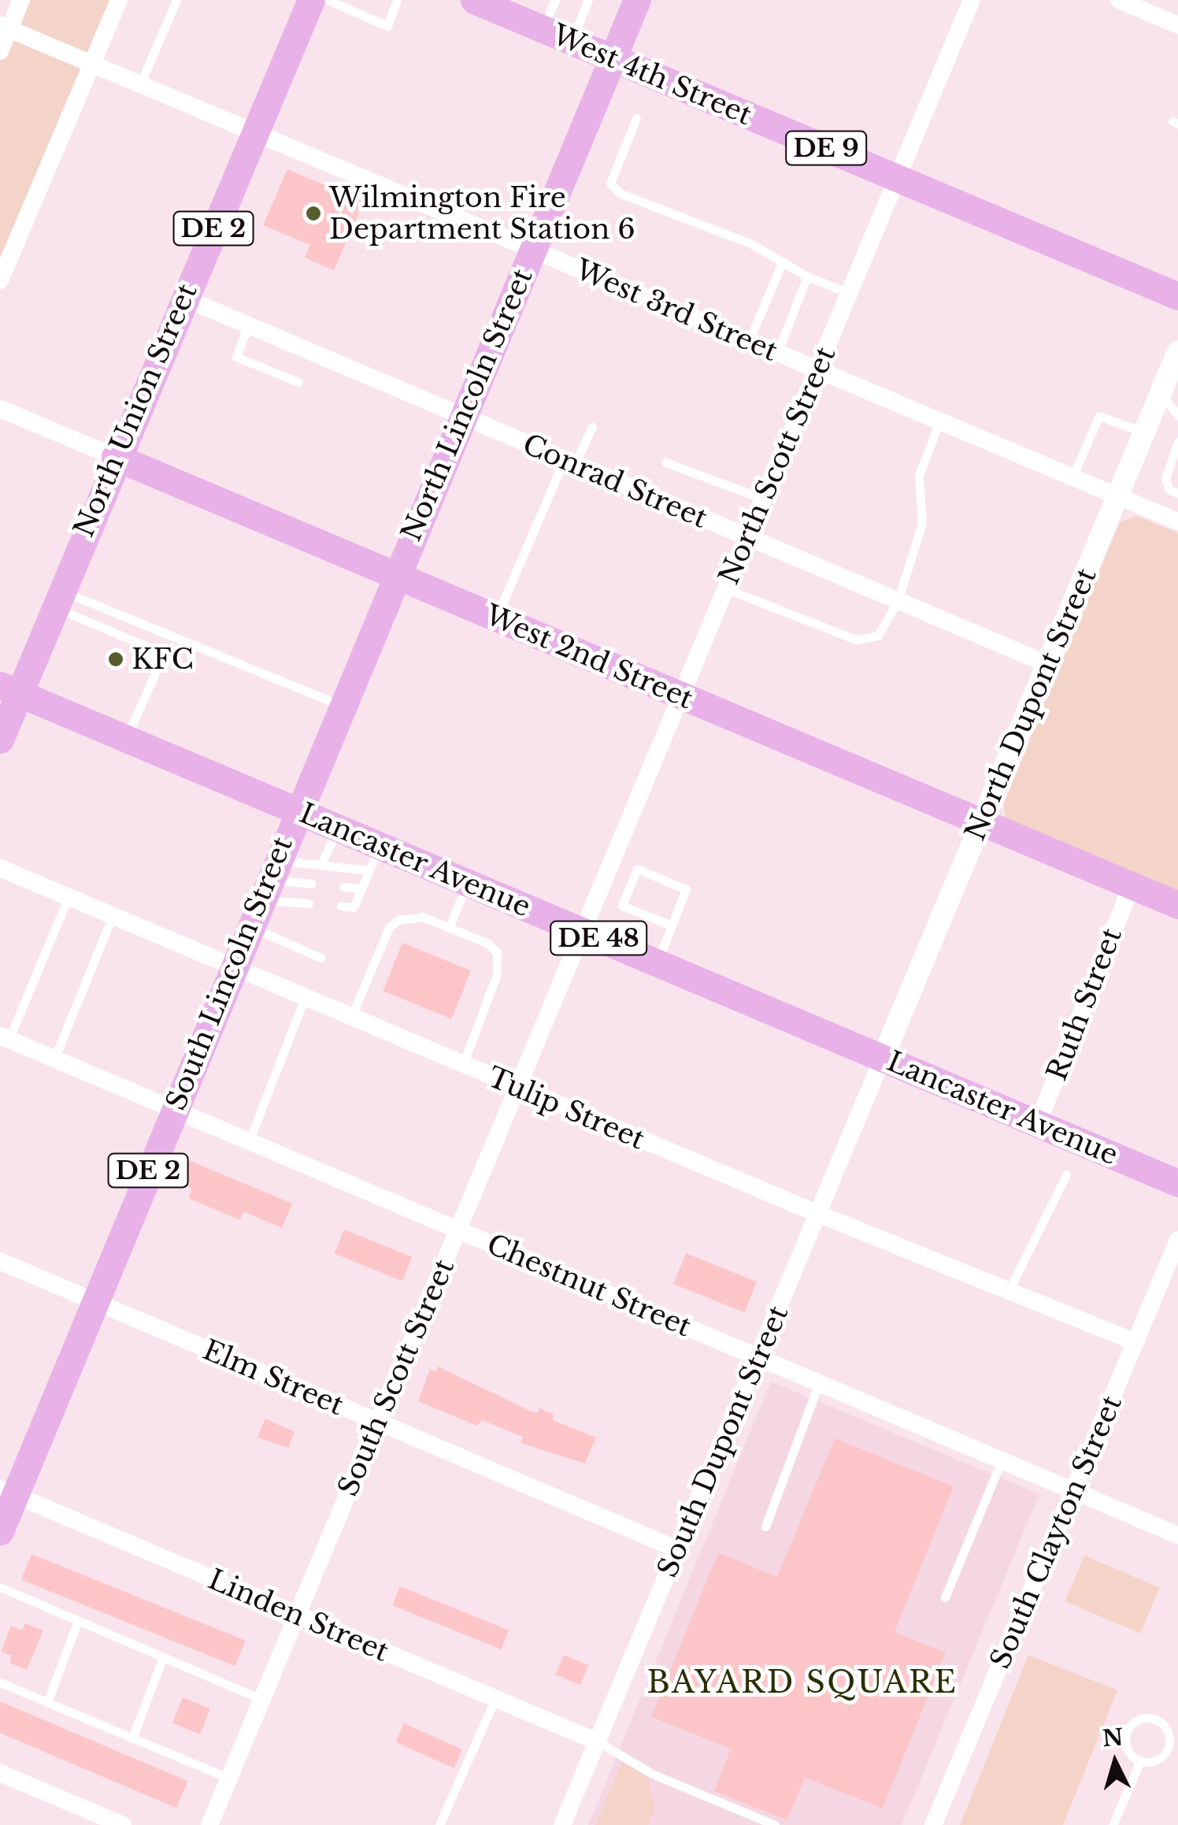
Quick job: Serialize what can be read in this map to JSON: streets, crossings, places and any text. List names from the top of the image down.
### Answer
{
  "streets": {
    "main road": [
      "West 4th Street",
      "DE 9",
      "DE 2",
      "North Lincoln Street",
      "North Union Street",
      "West 2nd Street",
      "Lancaster Avenue",
      "DE 48",
      "South Lincoln Street"
    ],
    "street": [
      "West 3rd Street",
      "North Scott Street",
      "Conrad Street",
      "North Dupont Street",
      "Ruth Street",
      "Tulip Street",
      "Chestnut Street",
      "Elm Street",
      "South Scott Street",
      "South Dupont Street",
      "South Clayton Street",
      "Linden Street"
    ]
  },
  "crossings": [
    ["West 4th Street", "North Lincoln Street"],
    ["West 4th Street", "North Scott Street"],
    ["DE 2", "North Union Street"],
    ["DE 2", "Lancaster Avenue"],
    ["West 3rd Street", "North Lincoln Street"],
    ["West 3rd Street", "North Union Street"],
    ["West 3rd Street", "North Scott Street"],
    ["West 3rd Street", "North Dupont Street"],
    ["North Lincoln Street", "Conrad Street"],
    ["North Lincoln Street", "West 2nd Street"],
    ["North Lincoln Street", "Lancaster Avenue"],
    ["North Lincoln Street", "South Lincoln Street"],
    ["North Union Street", "Conrad Street"],
    ["North Union Street", "West 2nd Street"],
    ["North Union Street", "Lancaster Avenue"],
    ["North Scott Street", "Conrad Street"],
    ["North Scott Street", "West 2nd Street"],
    ["North Scott Street", "Lancaster Avenue"],
    ["North Scott Street", "South Scott Street"],
    ["Conrad Street", "North Dupont Street"],
    ["West 2nd Street", "North Dupont Street"],
    ["West 2nd Street", "Ruth Street"],
    ["North Dupont Street", "Lancaster Avenue"],
    ["North Dupont Street", "South Dupont Street"],
    ["Lancaster Avenue", "South Lincoln Street"],
    ["Lancaster Avenue", "Ruth Street"],
    ["Lancaster Avenue", "South Scott Street"],
    ["Lancaster Avenue", "South Dupont Street"],
    ["South Lincoln Street", "Tulip Street"],
    ["South Lincoln Street", "Chestnut Street"],
    ["South Lincoln Street", "Elm Street"],
    ["South Lincoln Street", "Linden Street"],
    ["Tulip Street", "South Scott Street"],
    ["Tulip Street", "South Dupont Street"],
    ["Tulip Street", "South Clayton Street"],
    ["Chestnut Street", "South Scott Street"],
    ["Chestnut Street", "South Dupont Street"],
    ["Chestnut Street", "South Clayton Street"],
    ["Elm Street", "South Scott Street"],
    ["Elm Street", "South Dupont Street"],
    ["South Scott Street", "Linden Street"],
    ["South Dupont Street", "Linden Street"]
  ],
  "districts": ["BAYARD SQUARE"],
  "places": ["Wilmington Fire Department Station 6", "KFC"],
  "north": "top"
}
